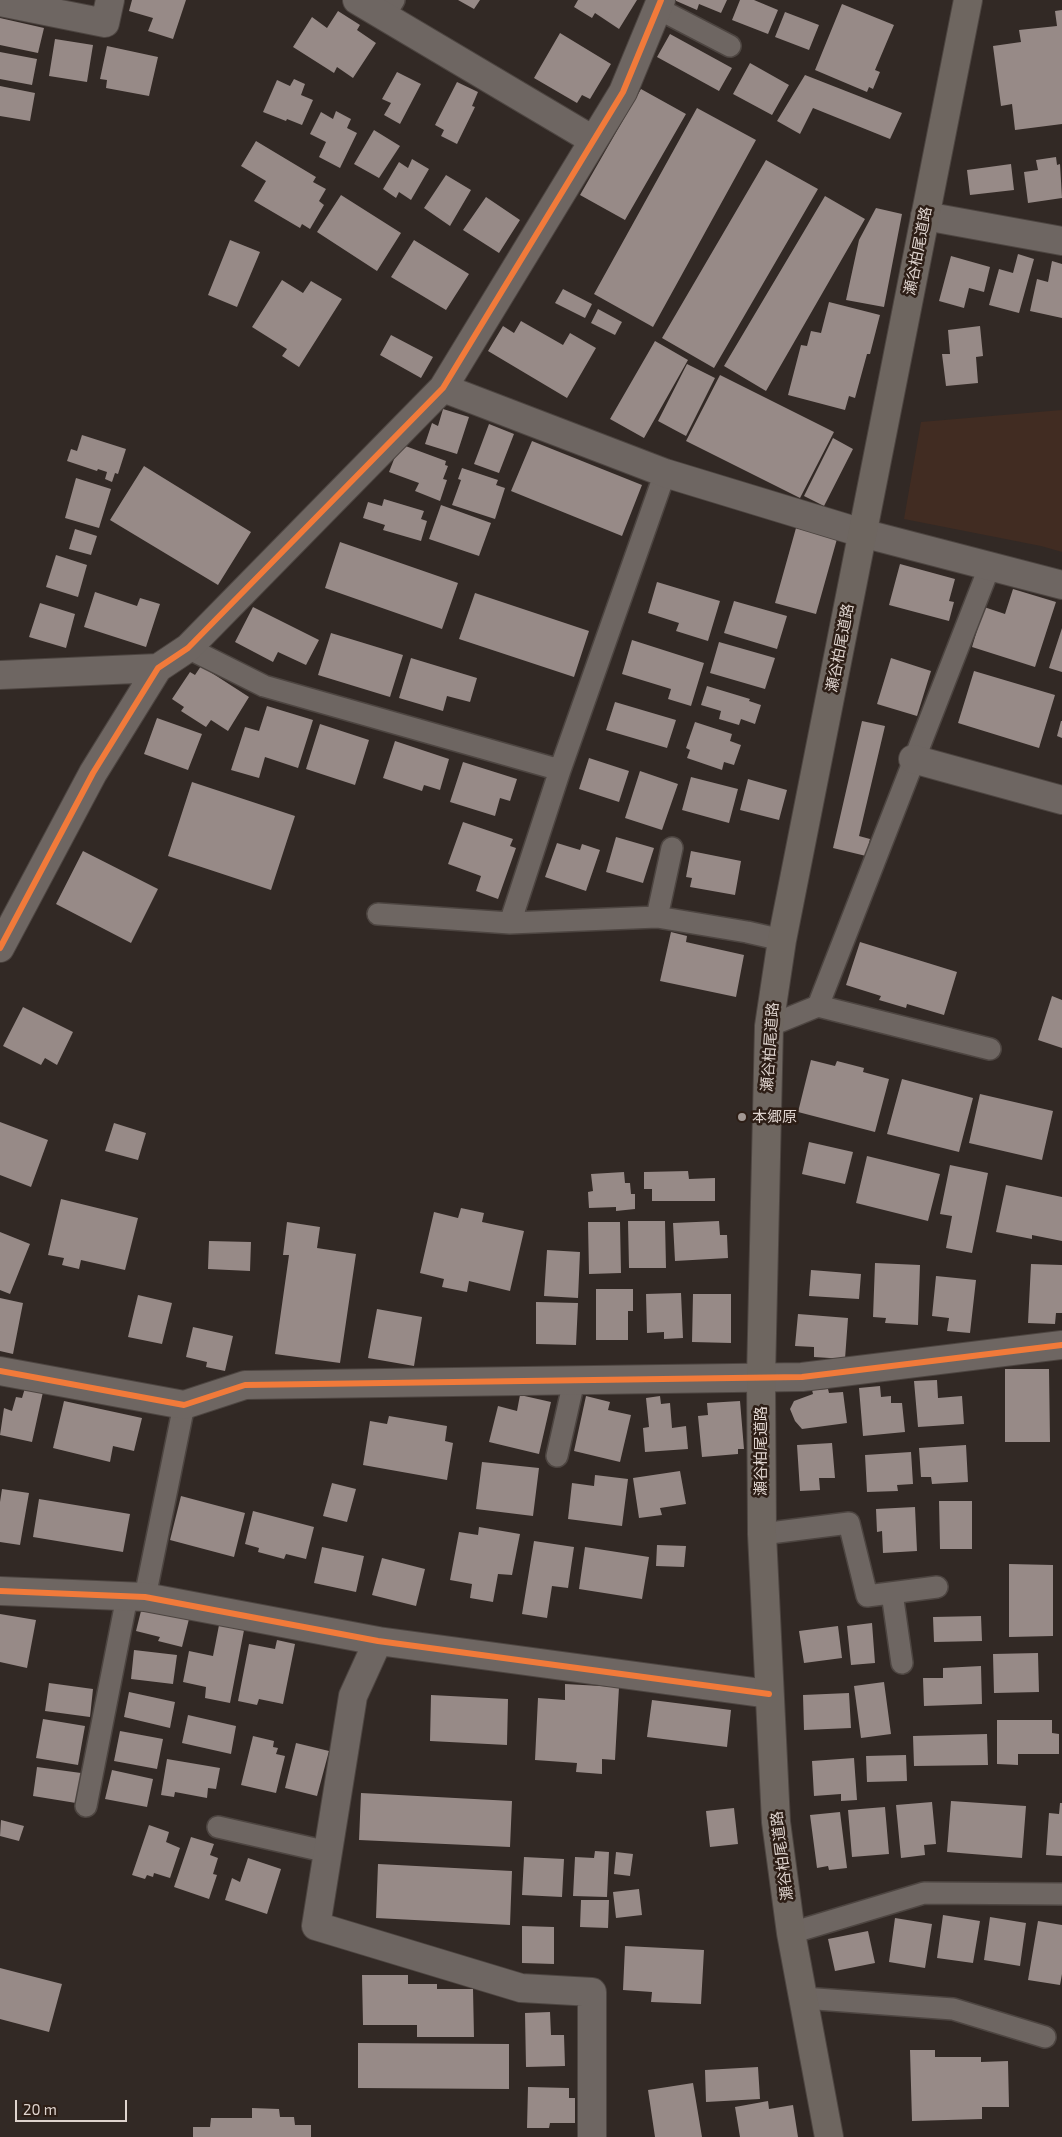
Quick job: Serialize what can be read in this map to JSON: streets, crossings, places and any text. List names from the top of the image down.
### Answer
{
  "streets": {
    "main road": ["瀬谷柏尾道路"]
  },
  "places": ["本郷原"],
  "scale_bar": "20 m"
}
